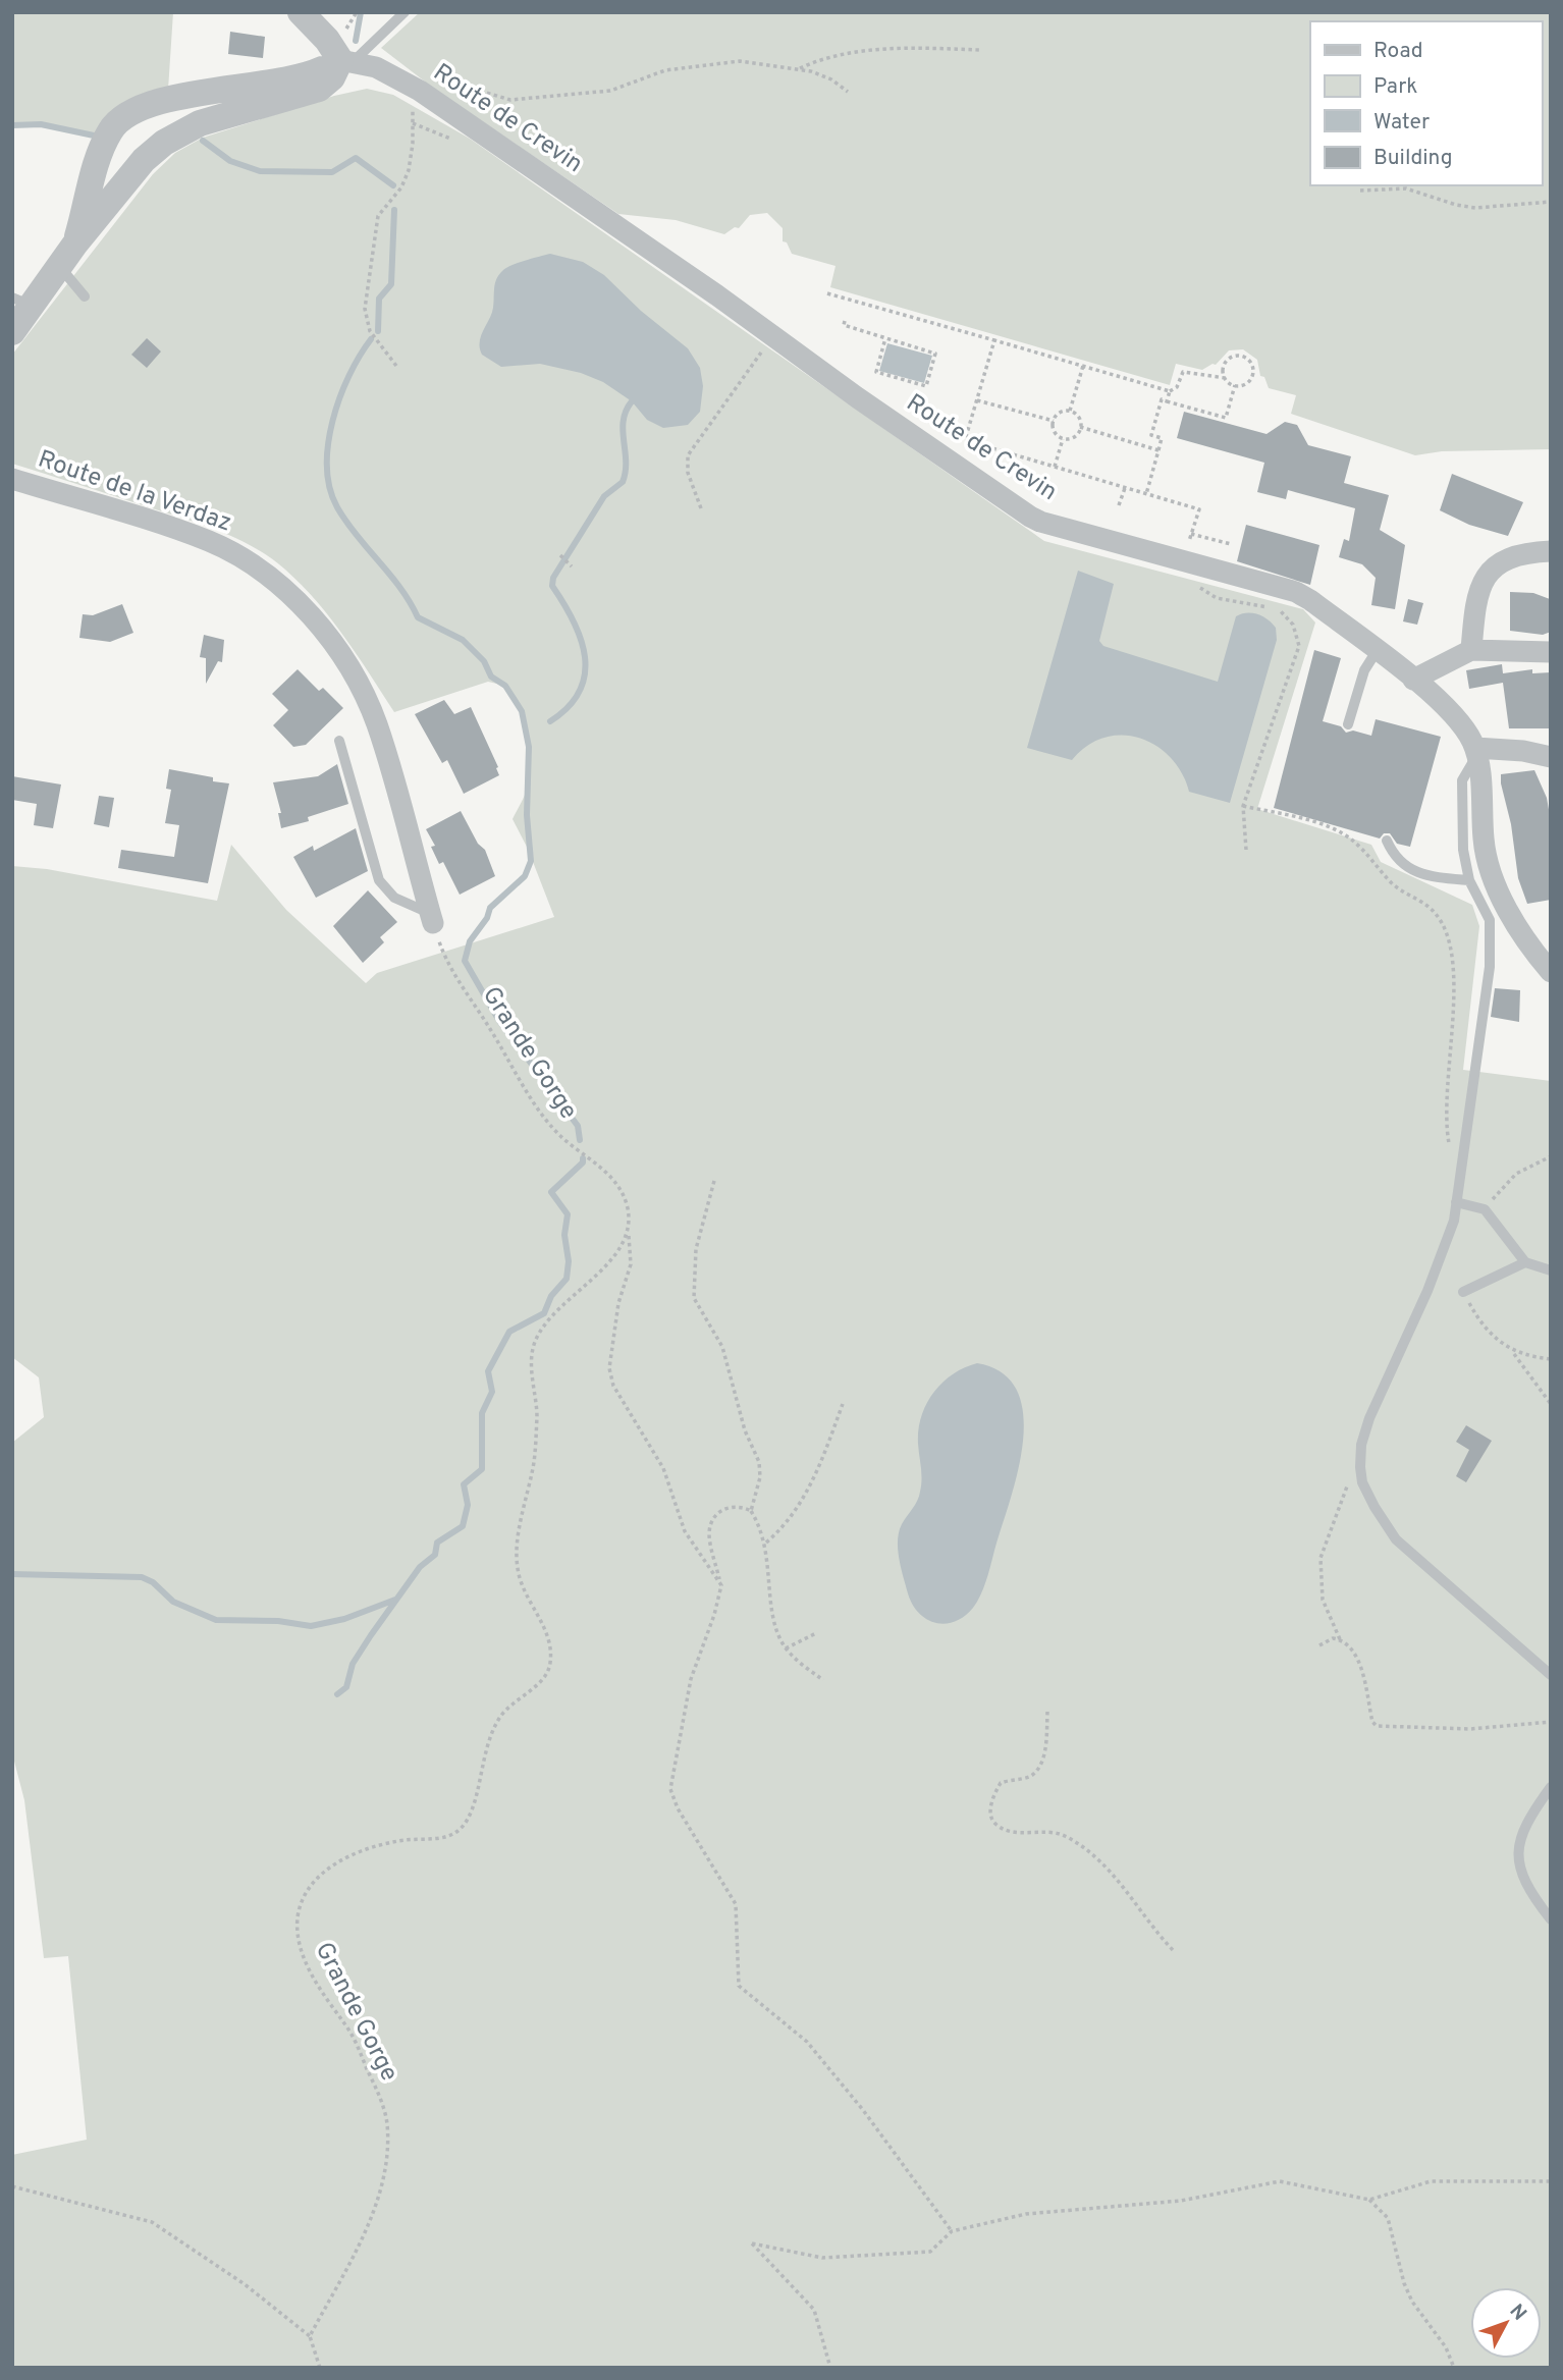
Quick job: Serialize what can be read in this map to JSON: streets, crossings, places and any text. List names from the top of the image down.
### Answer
{
  "streets": {
    "street": ["Route de Crevin", "Route de la Verdaz"],
    "path": ["Grande Gorge"]
  },
  "crossings": [
    ["Route de la Verdaz", "Grande Gorge"]
  ],
  "legend": [
    "Road",
    "Park",
    "Water",
    "Building"
  ],
  "north": "top right"
}
